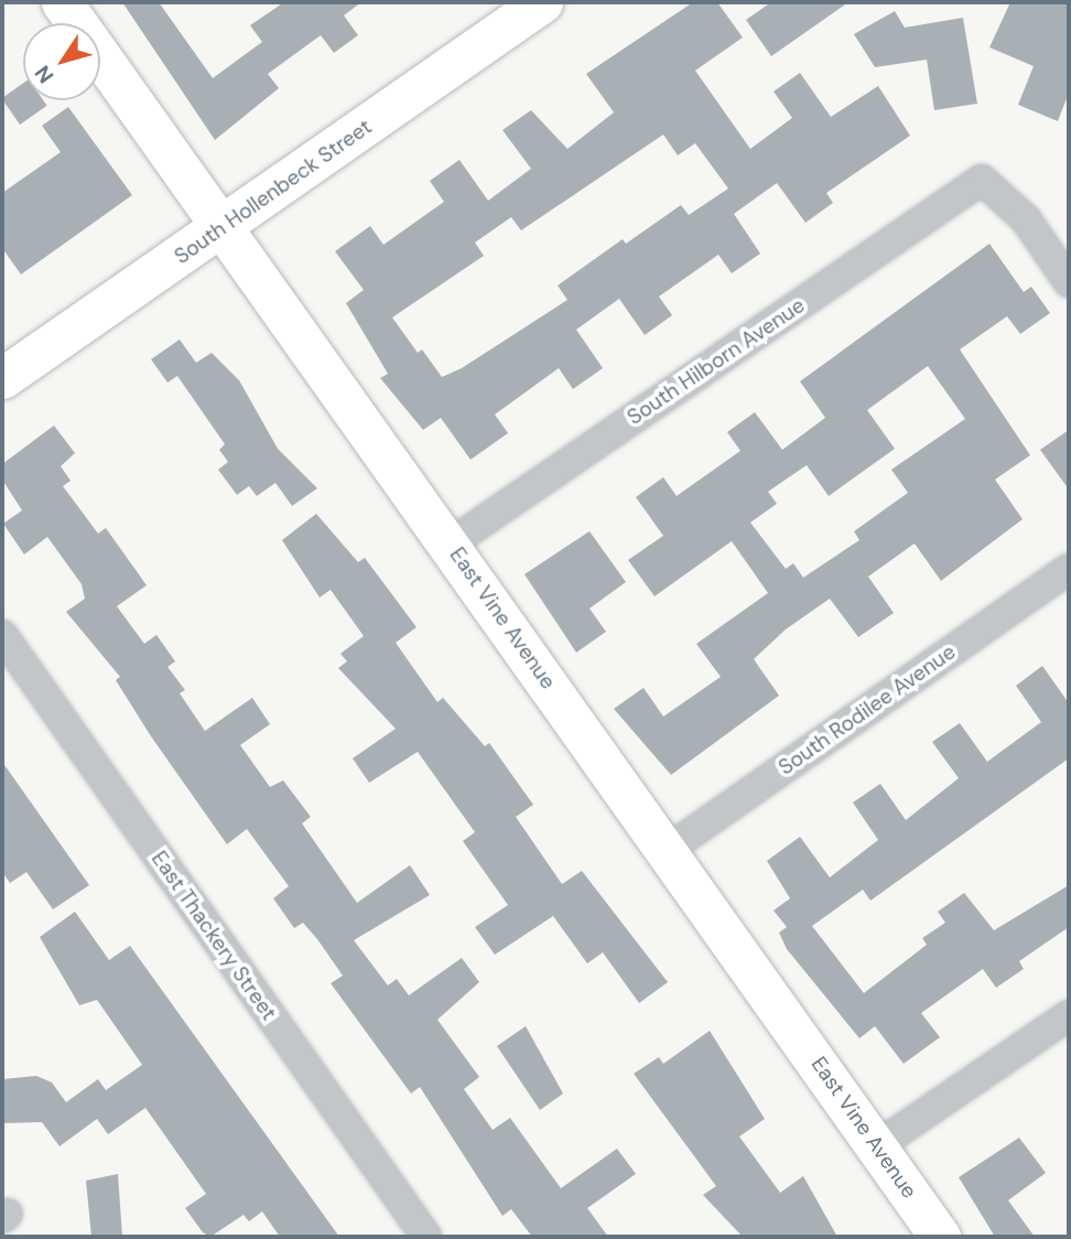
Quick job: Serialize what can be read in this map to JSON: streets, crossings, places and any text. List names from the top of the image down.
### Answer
{
  "streets": {
    "street": [
      "South Hollenbeck Street",
      "South Hilborn Avenue",
      "East Vine Avenue",
      "South Rodilee Avenue",
      "East Thackery Street"
    ]
  },
  "crossings": [
    ["South Hollenbeck Street", "East Vine Avenue"],
    ["South Hilborn Avenue", "East Vine Avenue"],
    ["East Vine Avenue", "South Rodilee Avenue"]
  ],
  "north": "bottom left"
}
